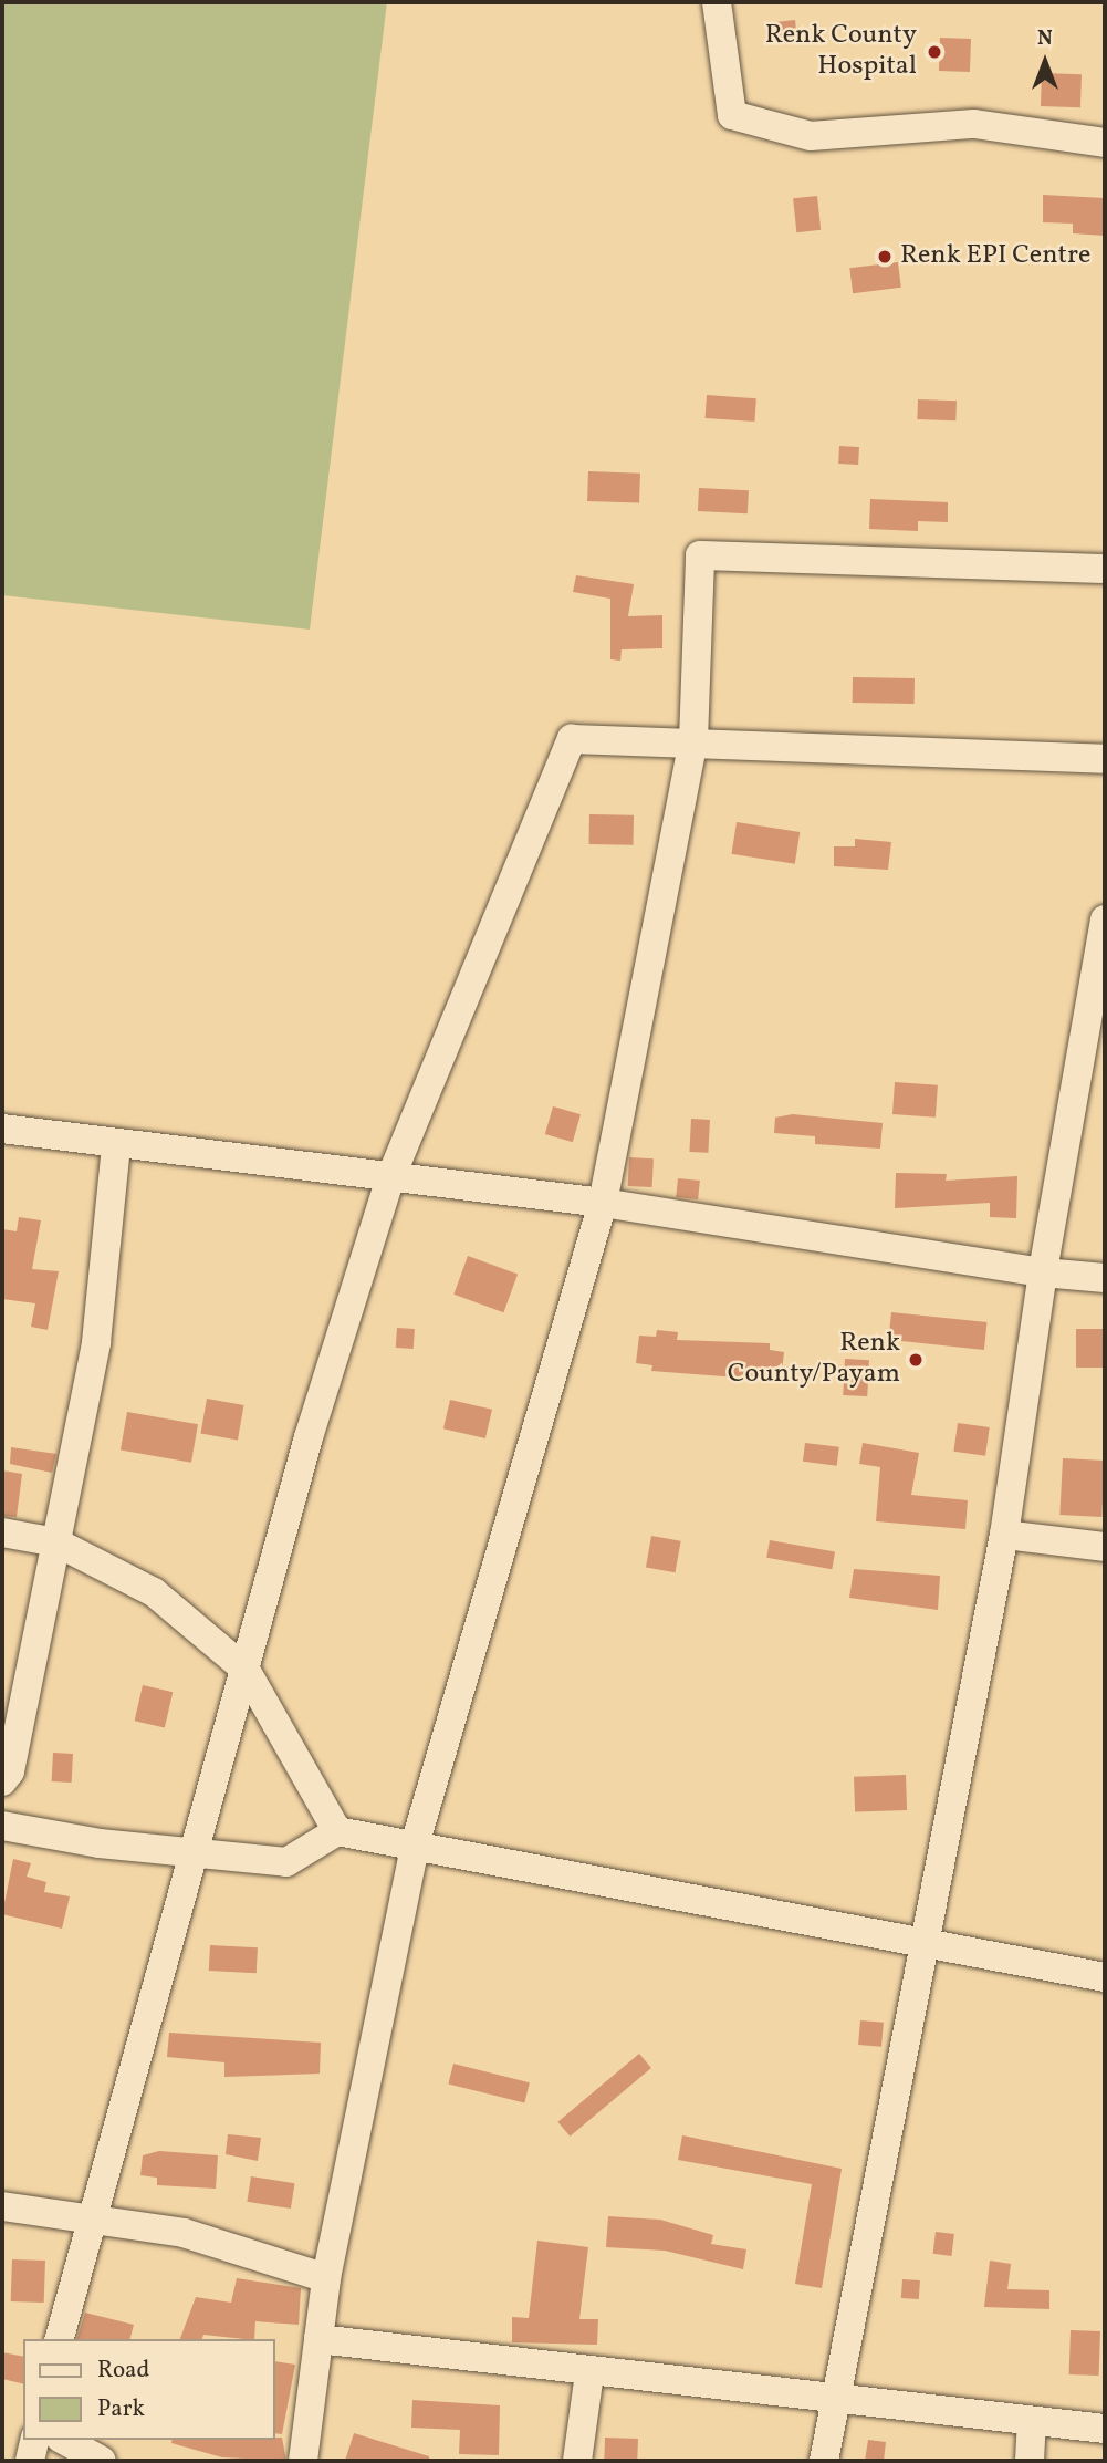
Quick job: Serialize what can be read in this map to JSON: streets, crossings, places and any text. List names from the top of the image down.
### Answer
{
  "places": ["Renk County Hospital", "Renk EPI Centre", "Renk County/Payam"],
  "legend": ["Road", "Park"],
  "north": "top"
}
